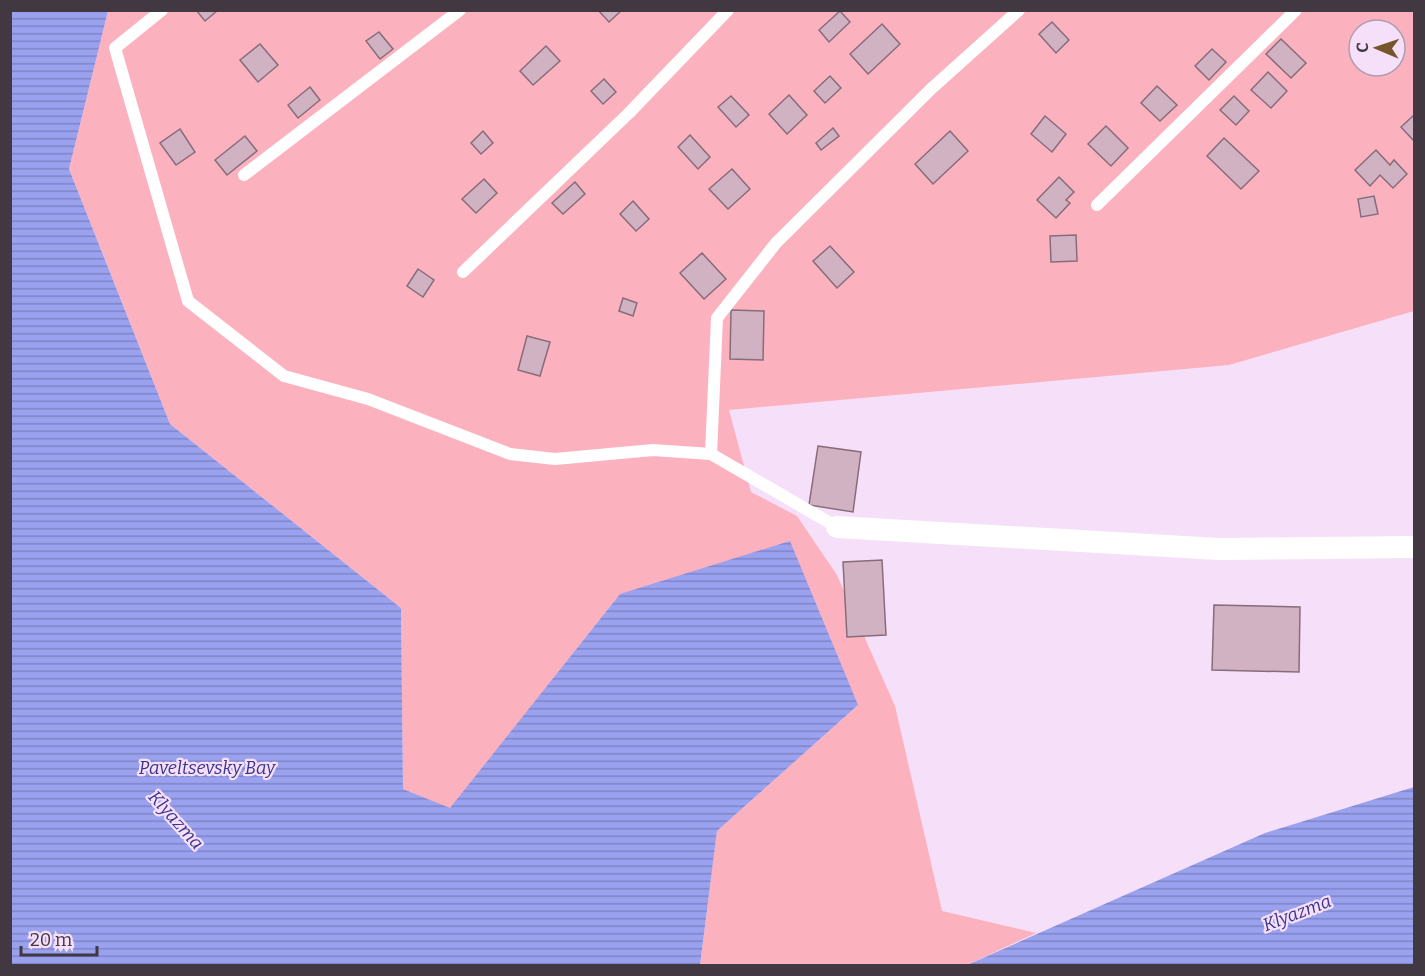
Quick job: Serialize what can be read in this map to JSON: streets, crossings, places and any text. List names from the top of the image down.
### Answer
{
  "water": ["Paveltsevsky Bay", "Klyazma"],
  "scale_bar": "20 m",
  "north": "left"
}
